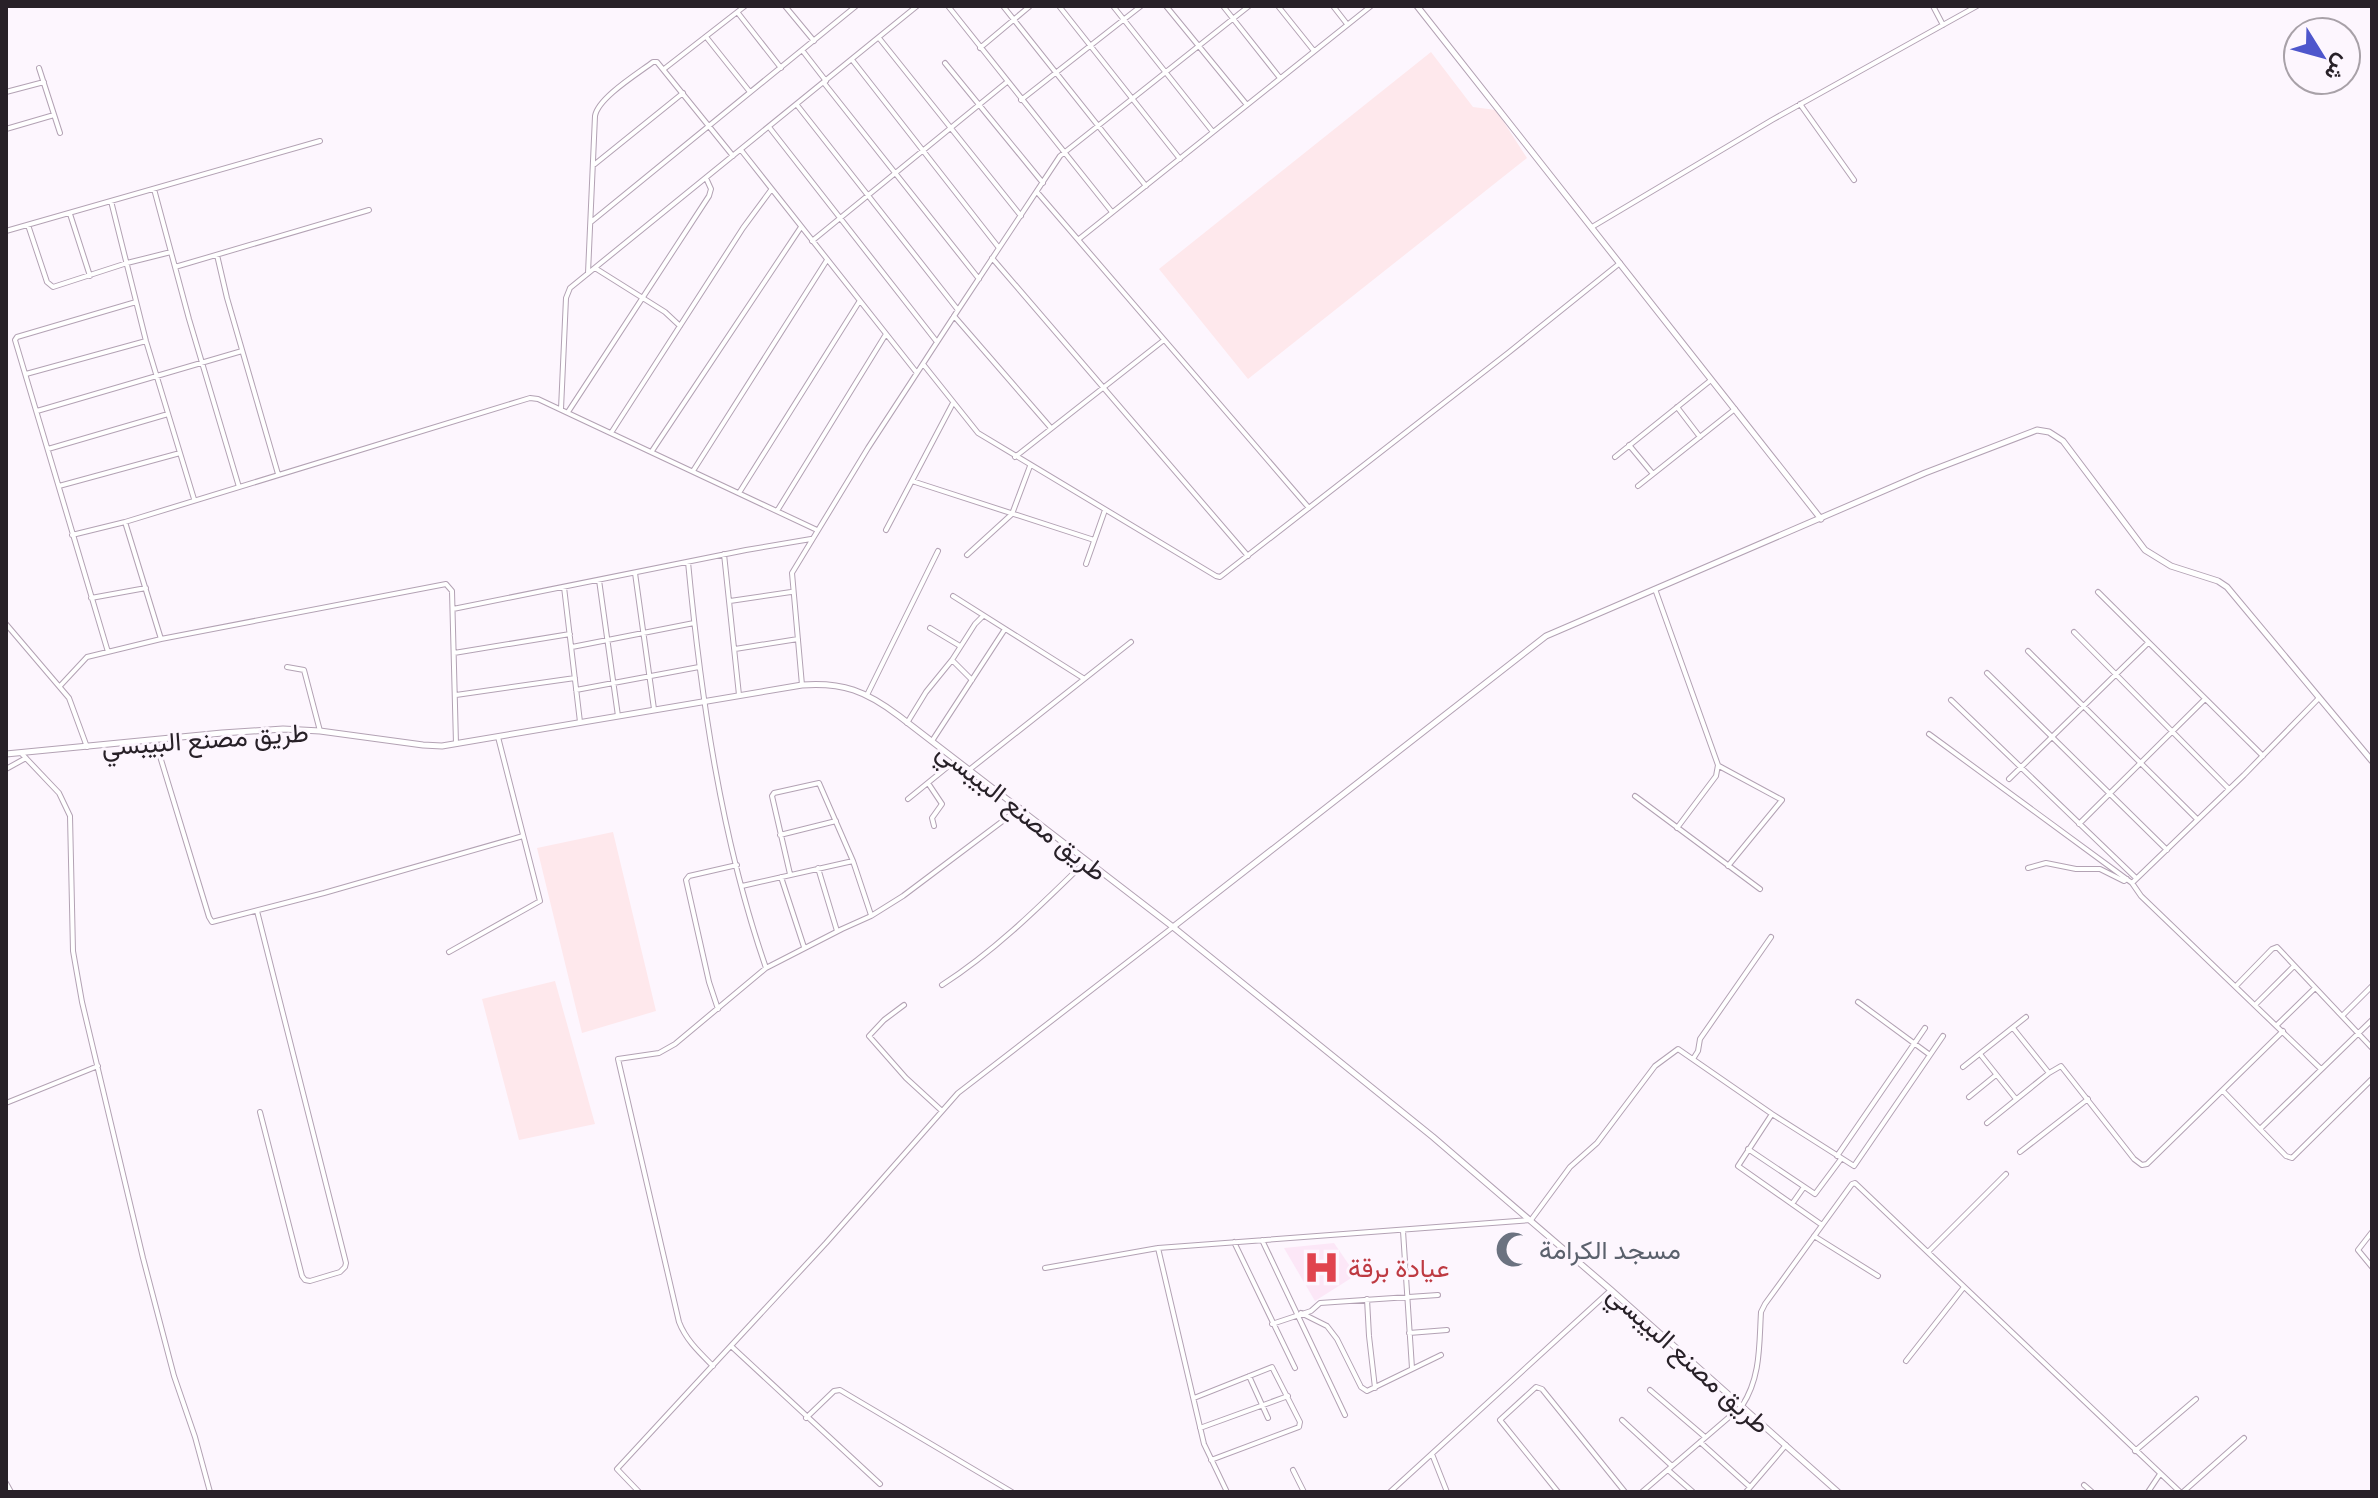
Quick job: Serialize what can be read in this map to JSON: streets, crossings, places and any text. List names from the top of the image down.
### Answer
{
  "streets": {
    "main road": ["طريق مصنع البيبسي"]
  },
  "places": {
    "mosque": ["مسجد الكرامة"],
    "hospital": ["عيادة برقة"]
  },
  "north": "bottom right"
}
